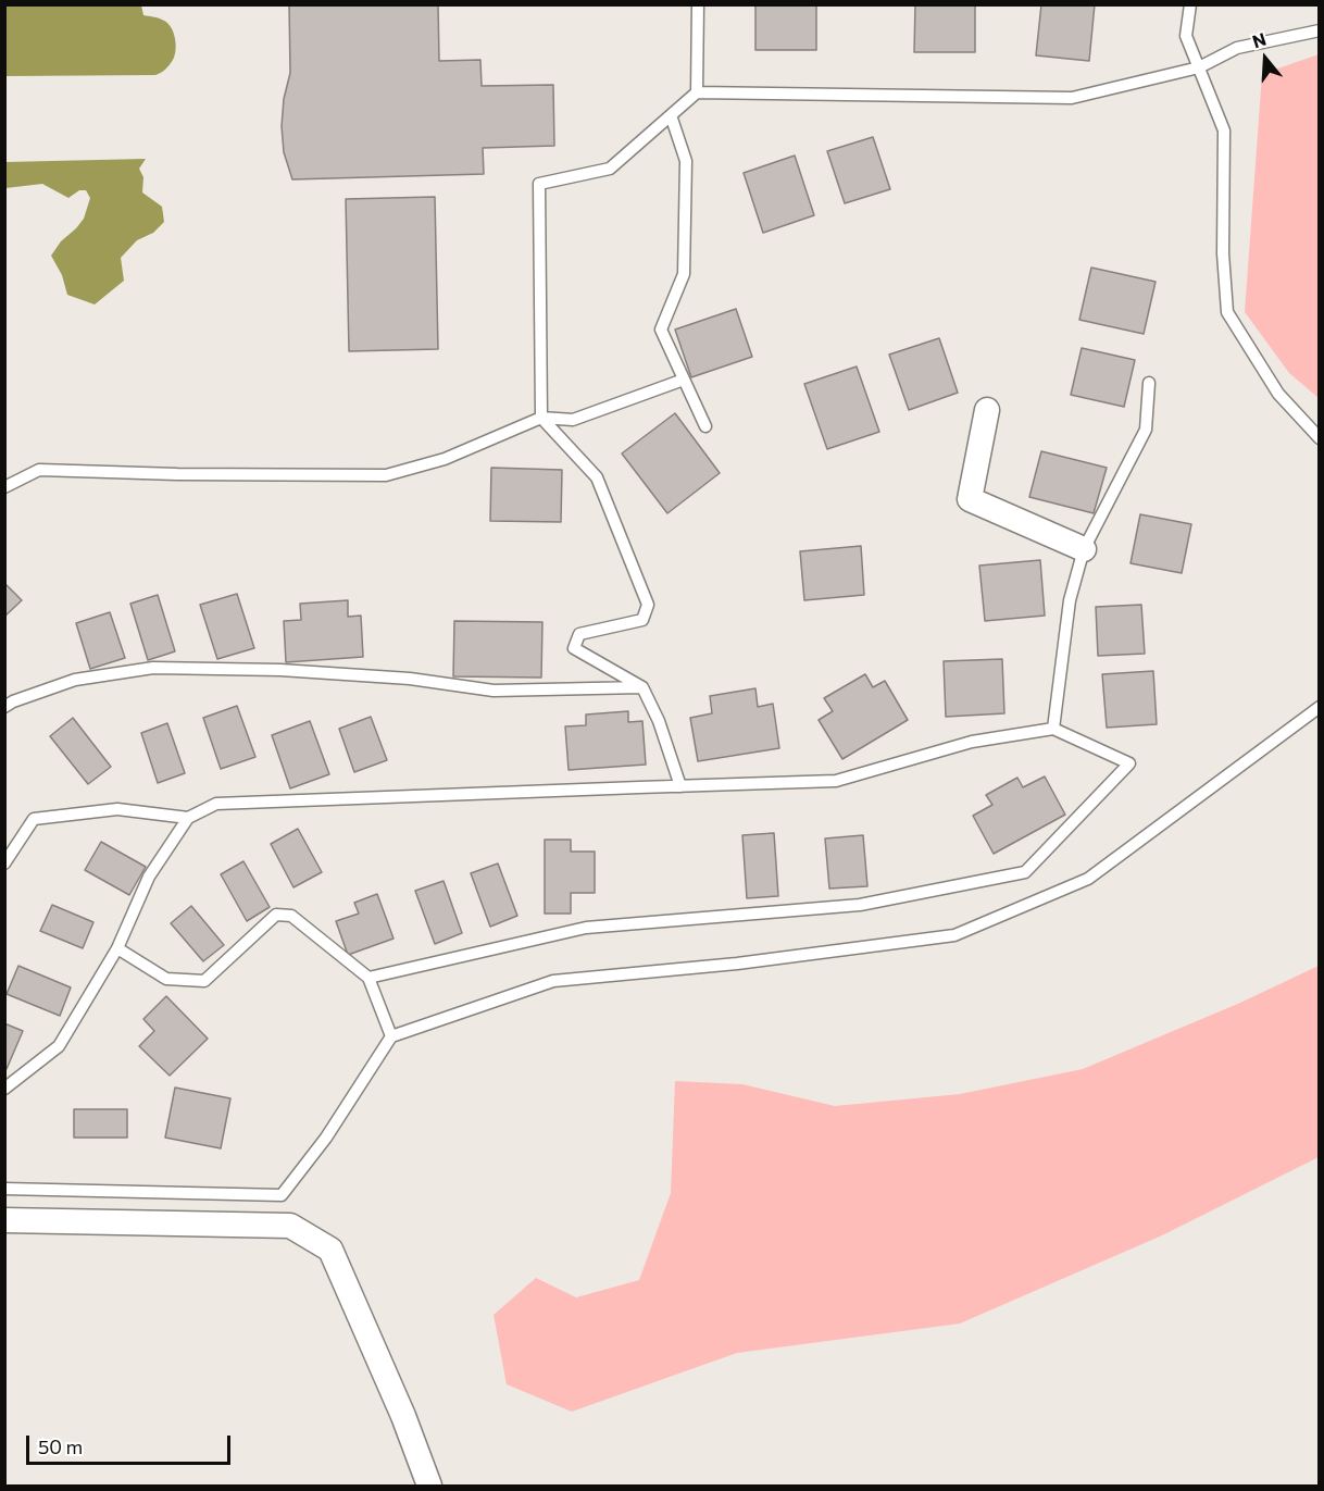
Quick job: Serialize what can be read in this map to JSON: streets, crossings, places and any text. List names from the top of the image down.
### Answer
{
  "scale_bar": "50 m",
  "north": "top"
}
